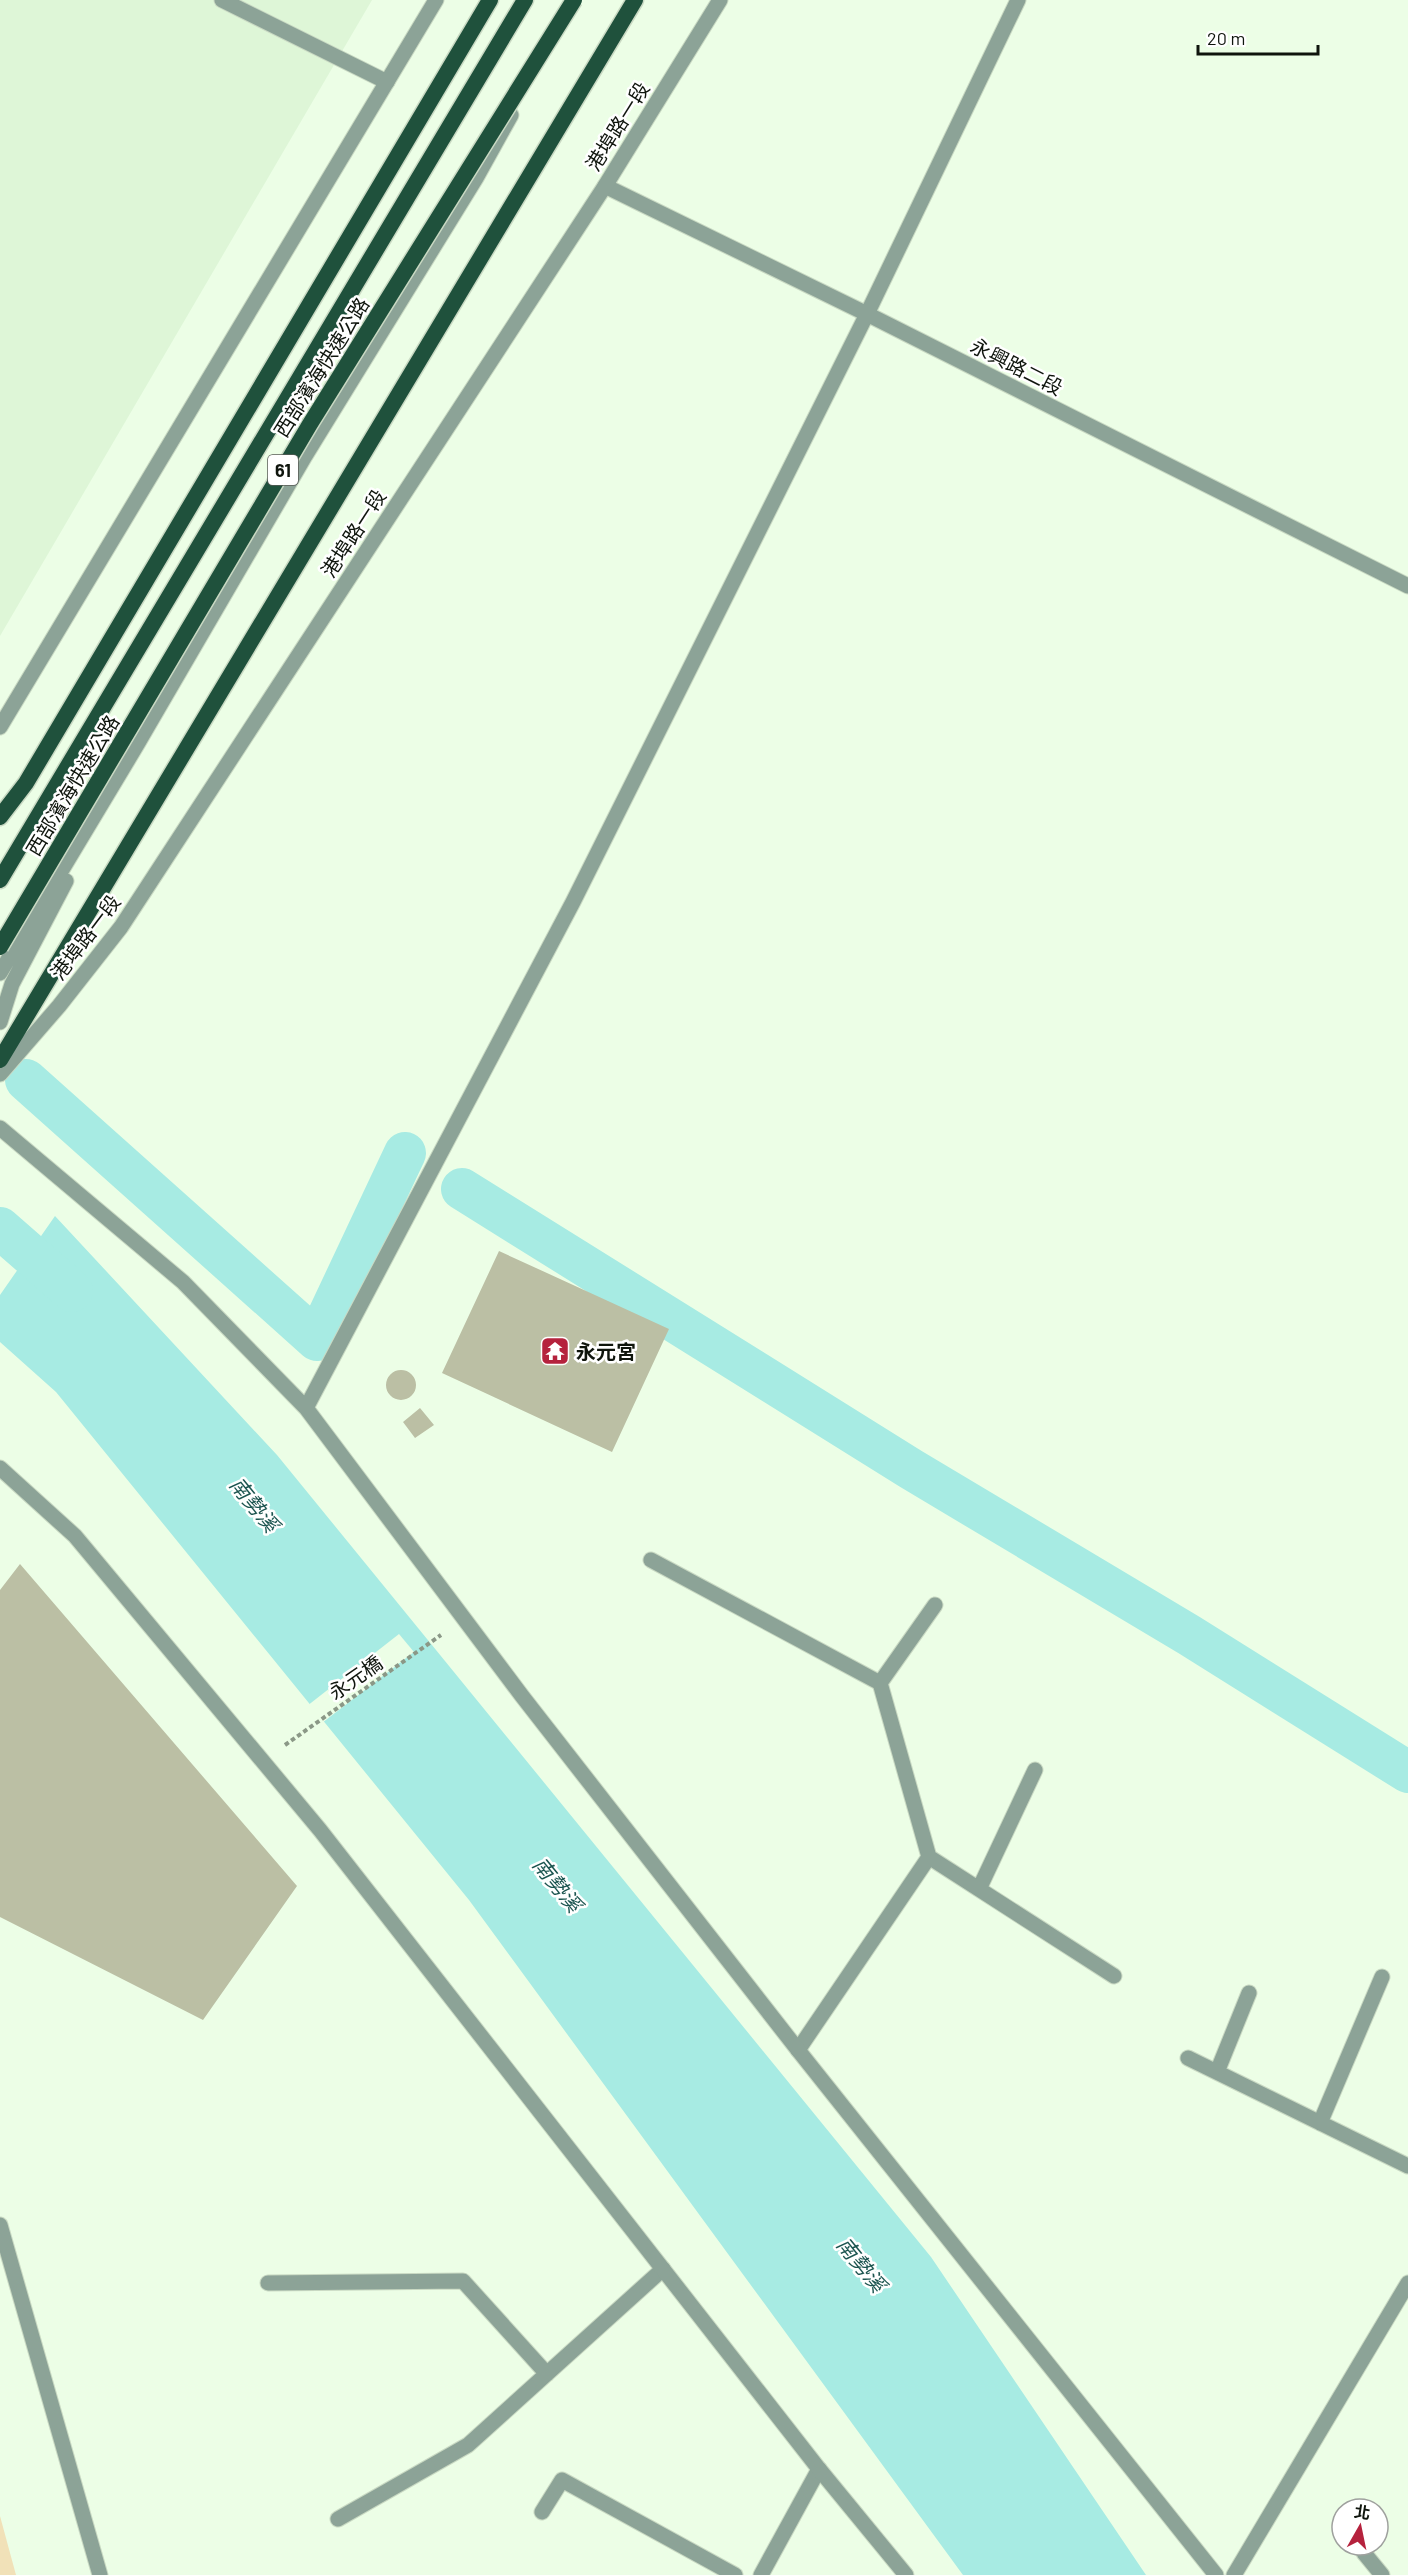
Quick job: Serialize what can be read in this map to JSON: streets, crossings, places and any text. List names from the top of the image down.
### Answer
{
  "streets": {
    "highway": ["西部濱海快速公路", "61"],
    "street": ["港埠路一段", "永興路二段"],
    "path": ["永元橋"]
  },
  "crossings": [
    ["港埠路一段", "永興路二段"],
    ["港埠路一段", "西部濱海快速公路"]
  ],
  "water": ["南勢溪"],
  "places": {
    "temple": ["永元宮"]
  },
  "scale_bar": "20 m",
  "north": "top"
}
